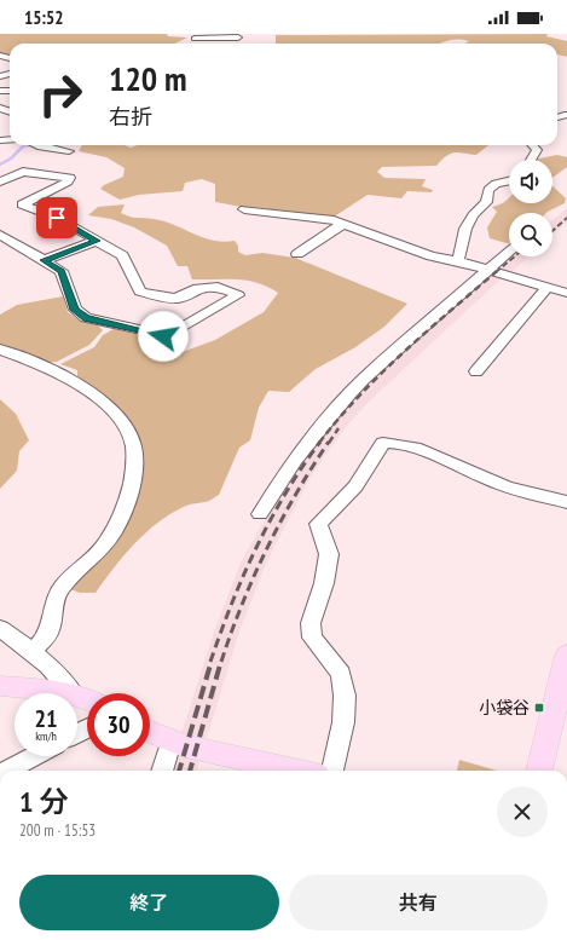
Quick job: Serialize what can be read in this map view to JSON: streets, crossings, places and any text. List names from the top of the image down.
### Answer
{
  "places": {
    "transit": ["小袋谷"]
  },
  "page": {
    "status": "15:52",
    "turn": ["120 m", "右折"],
    "speed": "21 km/h",
    "limit": "30",
    "heading": ["1 分", "200 m · 15:53"],
    "buttons": ["終了", "共有"]
  }
}
